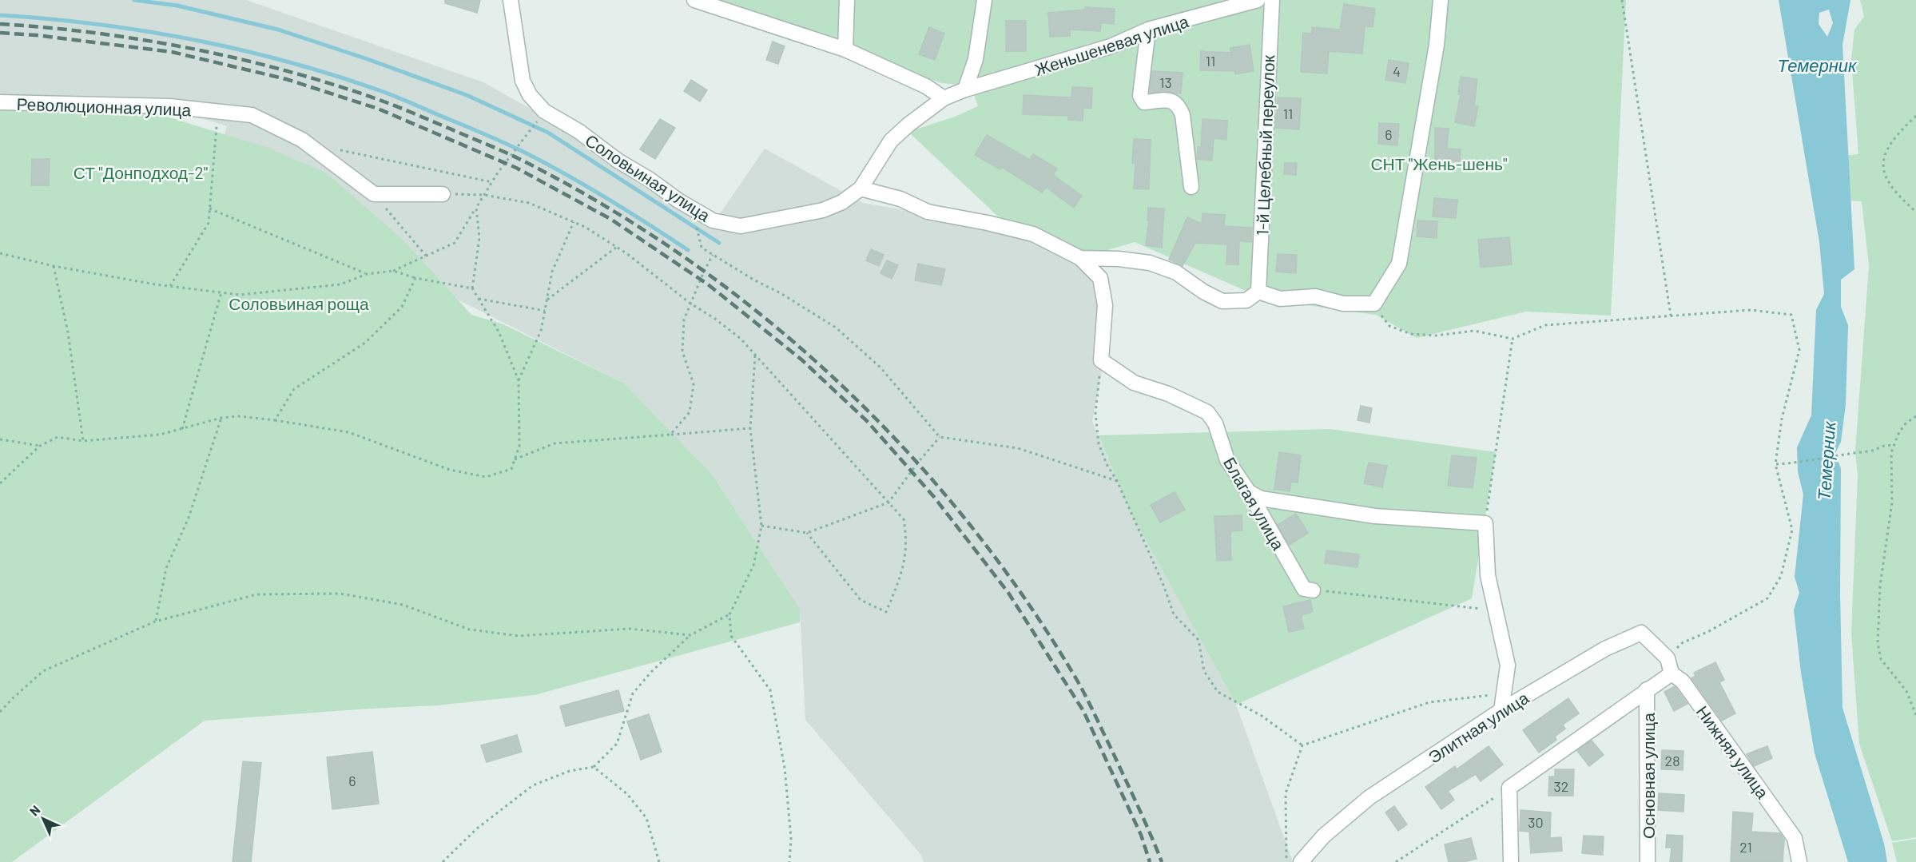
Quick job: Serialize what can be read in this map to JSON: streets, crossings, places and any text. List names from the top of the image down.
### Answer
{
  "streets": {
    "street": [
      "Женьшеневая улица",
      "Революционная улица",
      "1-й Целебный переулок",
      "Соловьиная улица",
      "Благая улица",
      "Элитная улица",
      "Нижняя улица",
      "Основная улица"
    ]
  },
  "crossings": [
    ["Женьшеневая улица", "Соловьиная улица"]
  ],
  "water": ["Темерник"],
  "parks": ["СНТ \"Жень-шень\"", "СТ \"Донподход-2\"", "Соловьиная роща"],
  "house_numbers": [
    "11",
    "4",
    "13",
    "11",
    "6",
    "28",
    "6",
    "32",
    "30",
    "21"
  ],
  "north": "top left"
}
